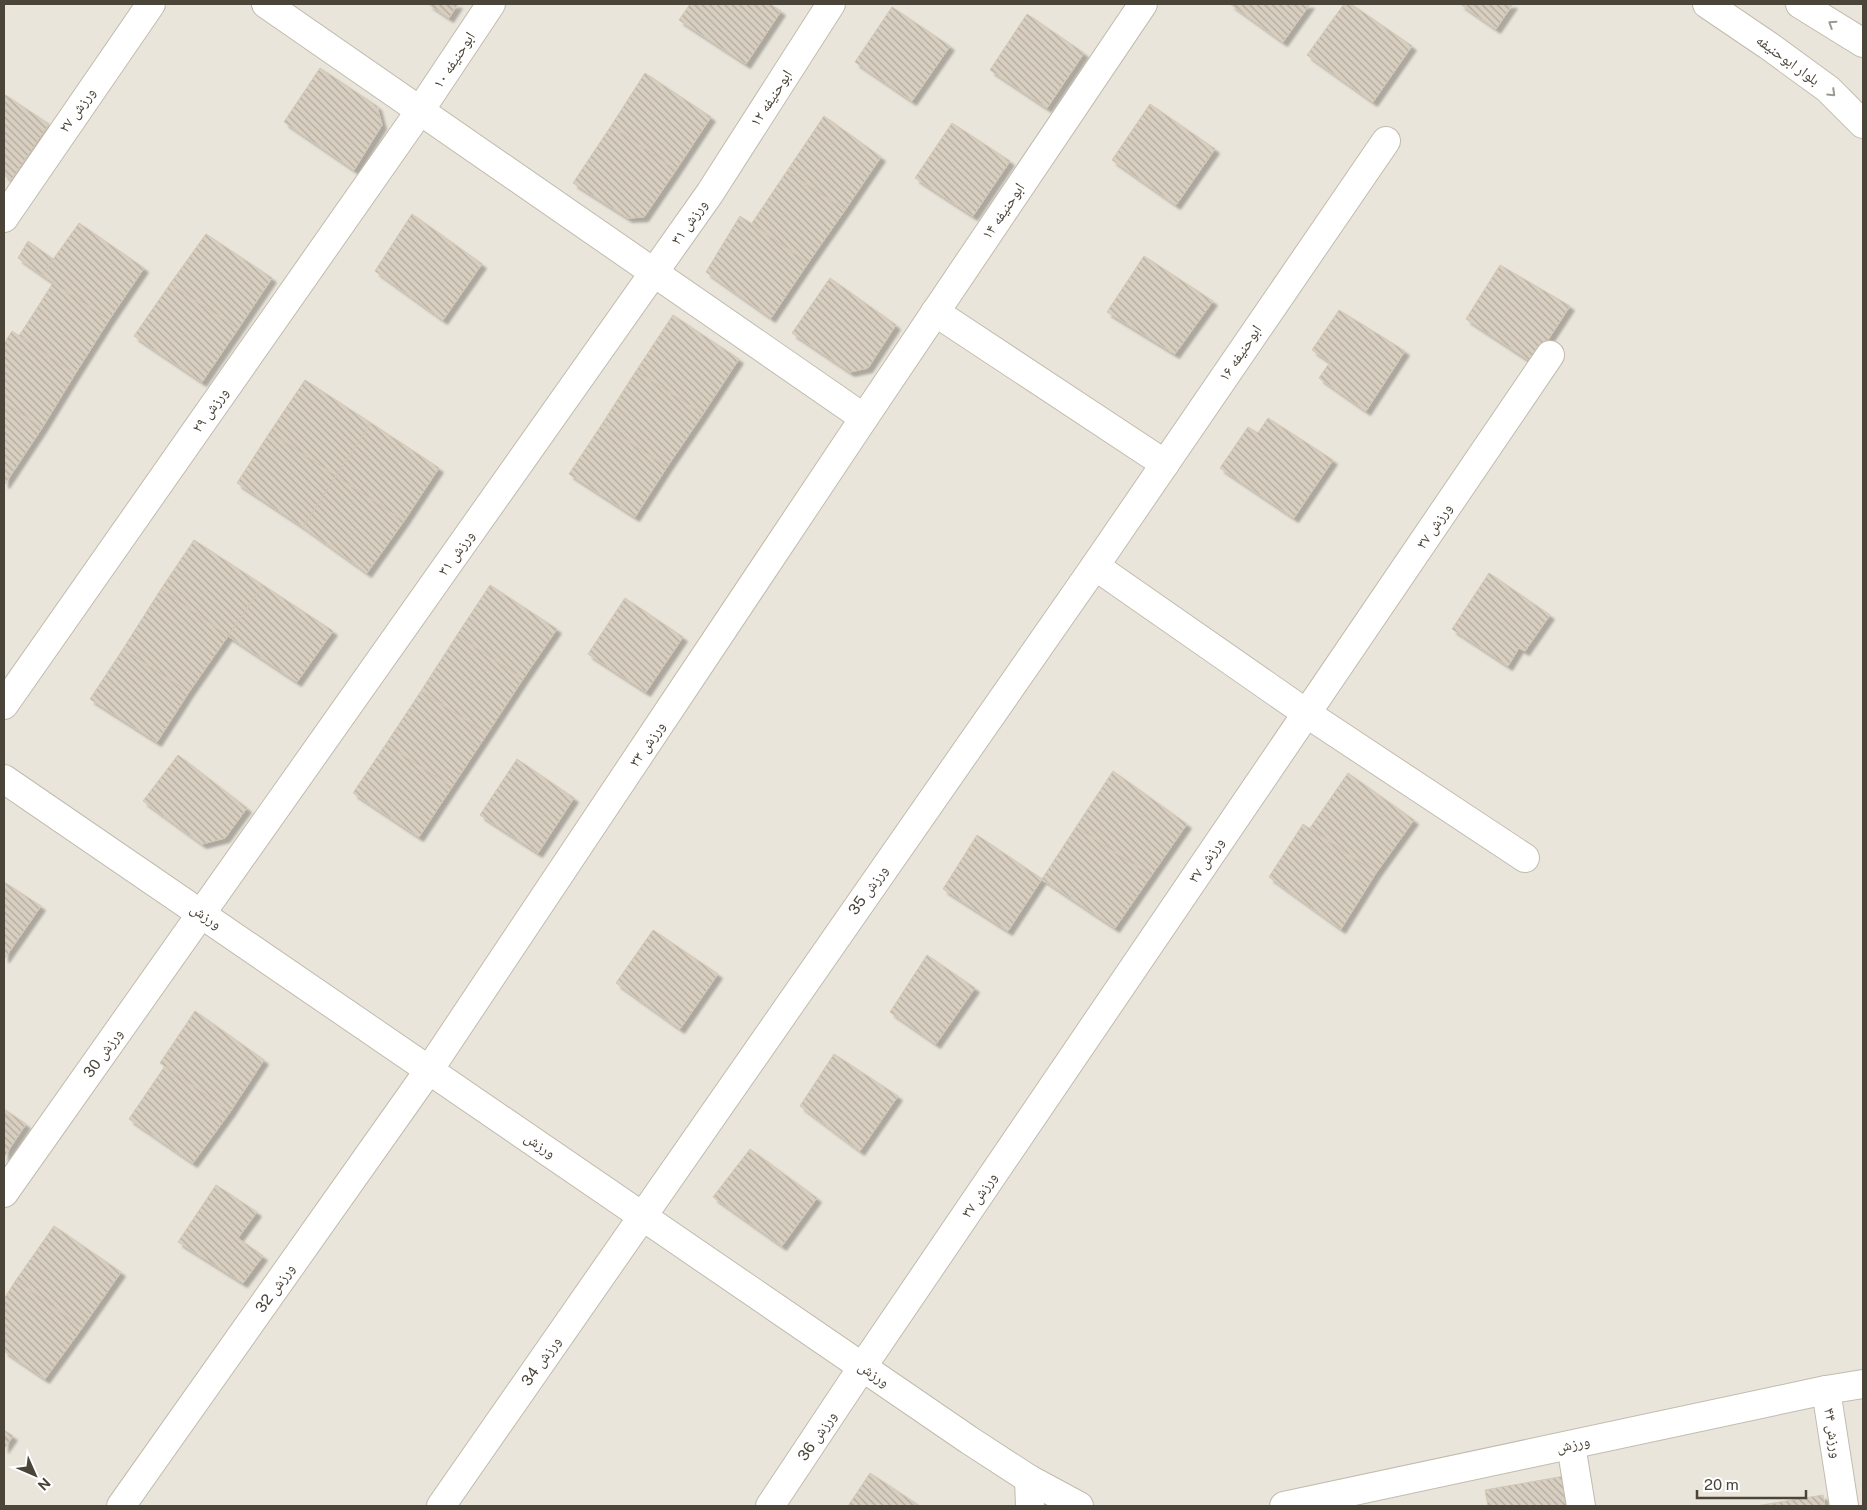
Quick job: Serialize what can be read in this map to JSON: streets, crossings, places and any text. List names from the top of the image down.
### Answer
{
  "streets": {
    "street": [
      "ابوحنیفه ۱۰",
      "بلوار ابوحنیفه",
      "ابوحنیفه ۱۲",
      "ورزش ۲۷",
      "ابوحنیفه ۱۴",
      "ورزش ۳۱",
      "ابوحنیفه ۱۶",
      "ورزش ۲۹",
      "ورزش ۳۷",
      "ورزش ۳۳",
      "ورزش 35",
      "ورزش",
      "ورزش 30",
      "ورزش 32",
      "ورزش 34",
      "ورزش ۴۴",
      "ورزش 36"
    ]
  },
  "crossings": [
    ["ابوحنیفه ۱۰", "ورزش ۲۹"],
    ["ابوحنیفه ۱۲", "ورزش ۳۱"],
    ["ابوحنیفه ۱۴", "ورزش ۳۳"],
    ["ورزش ۳۱", "ورزش"],
    ["ورزش ۳۱", "ورزش 30"],
    ["ابوحنیفه ۱۶", "ورزش 35"],
    ["ورزش ۳۷", "ورزش"],
    ["ورزش ۳۷", "ورزش 36"],
    ["ورزش ۳۳", "ورزش"],
    ["ورزش ۳۳", "ورزش 32"],
    ["ورزش 35", "ورزش"],
    ["ورزش 35", "ورزش 34"],
    ["ورزش", "ورزش 30"],
    ["ورزش", "ورزش 32"],
    ["ورزش", "ورزش 34"],
    ["ورزش", "ورزش ۴۴"],
    ["ورزش", "ورزش 36"]
  ],
  "scale_bar": "20 m",
  "north": "bottom right"
}
